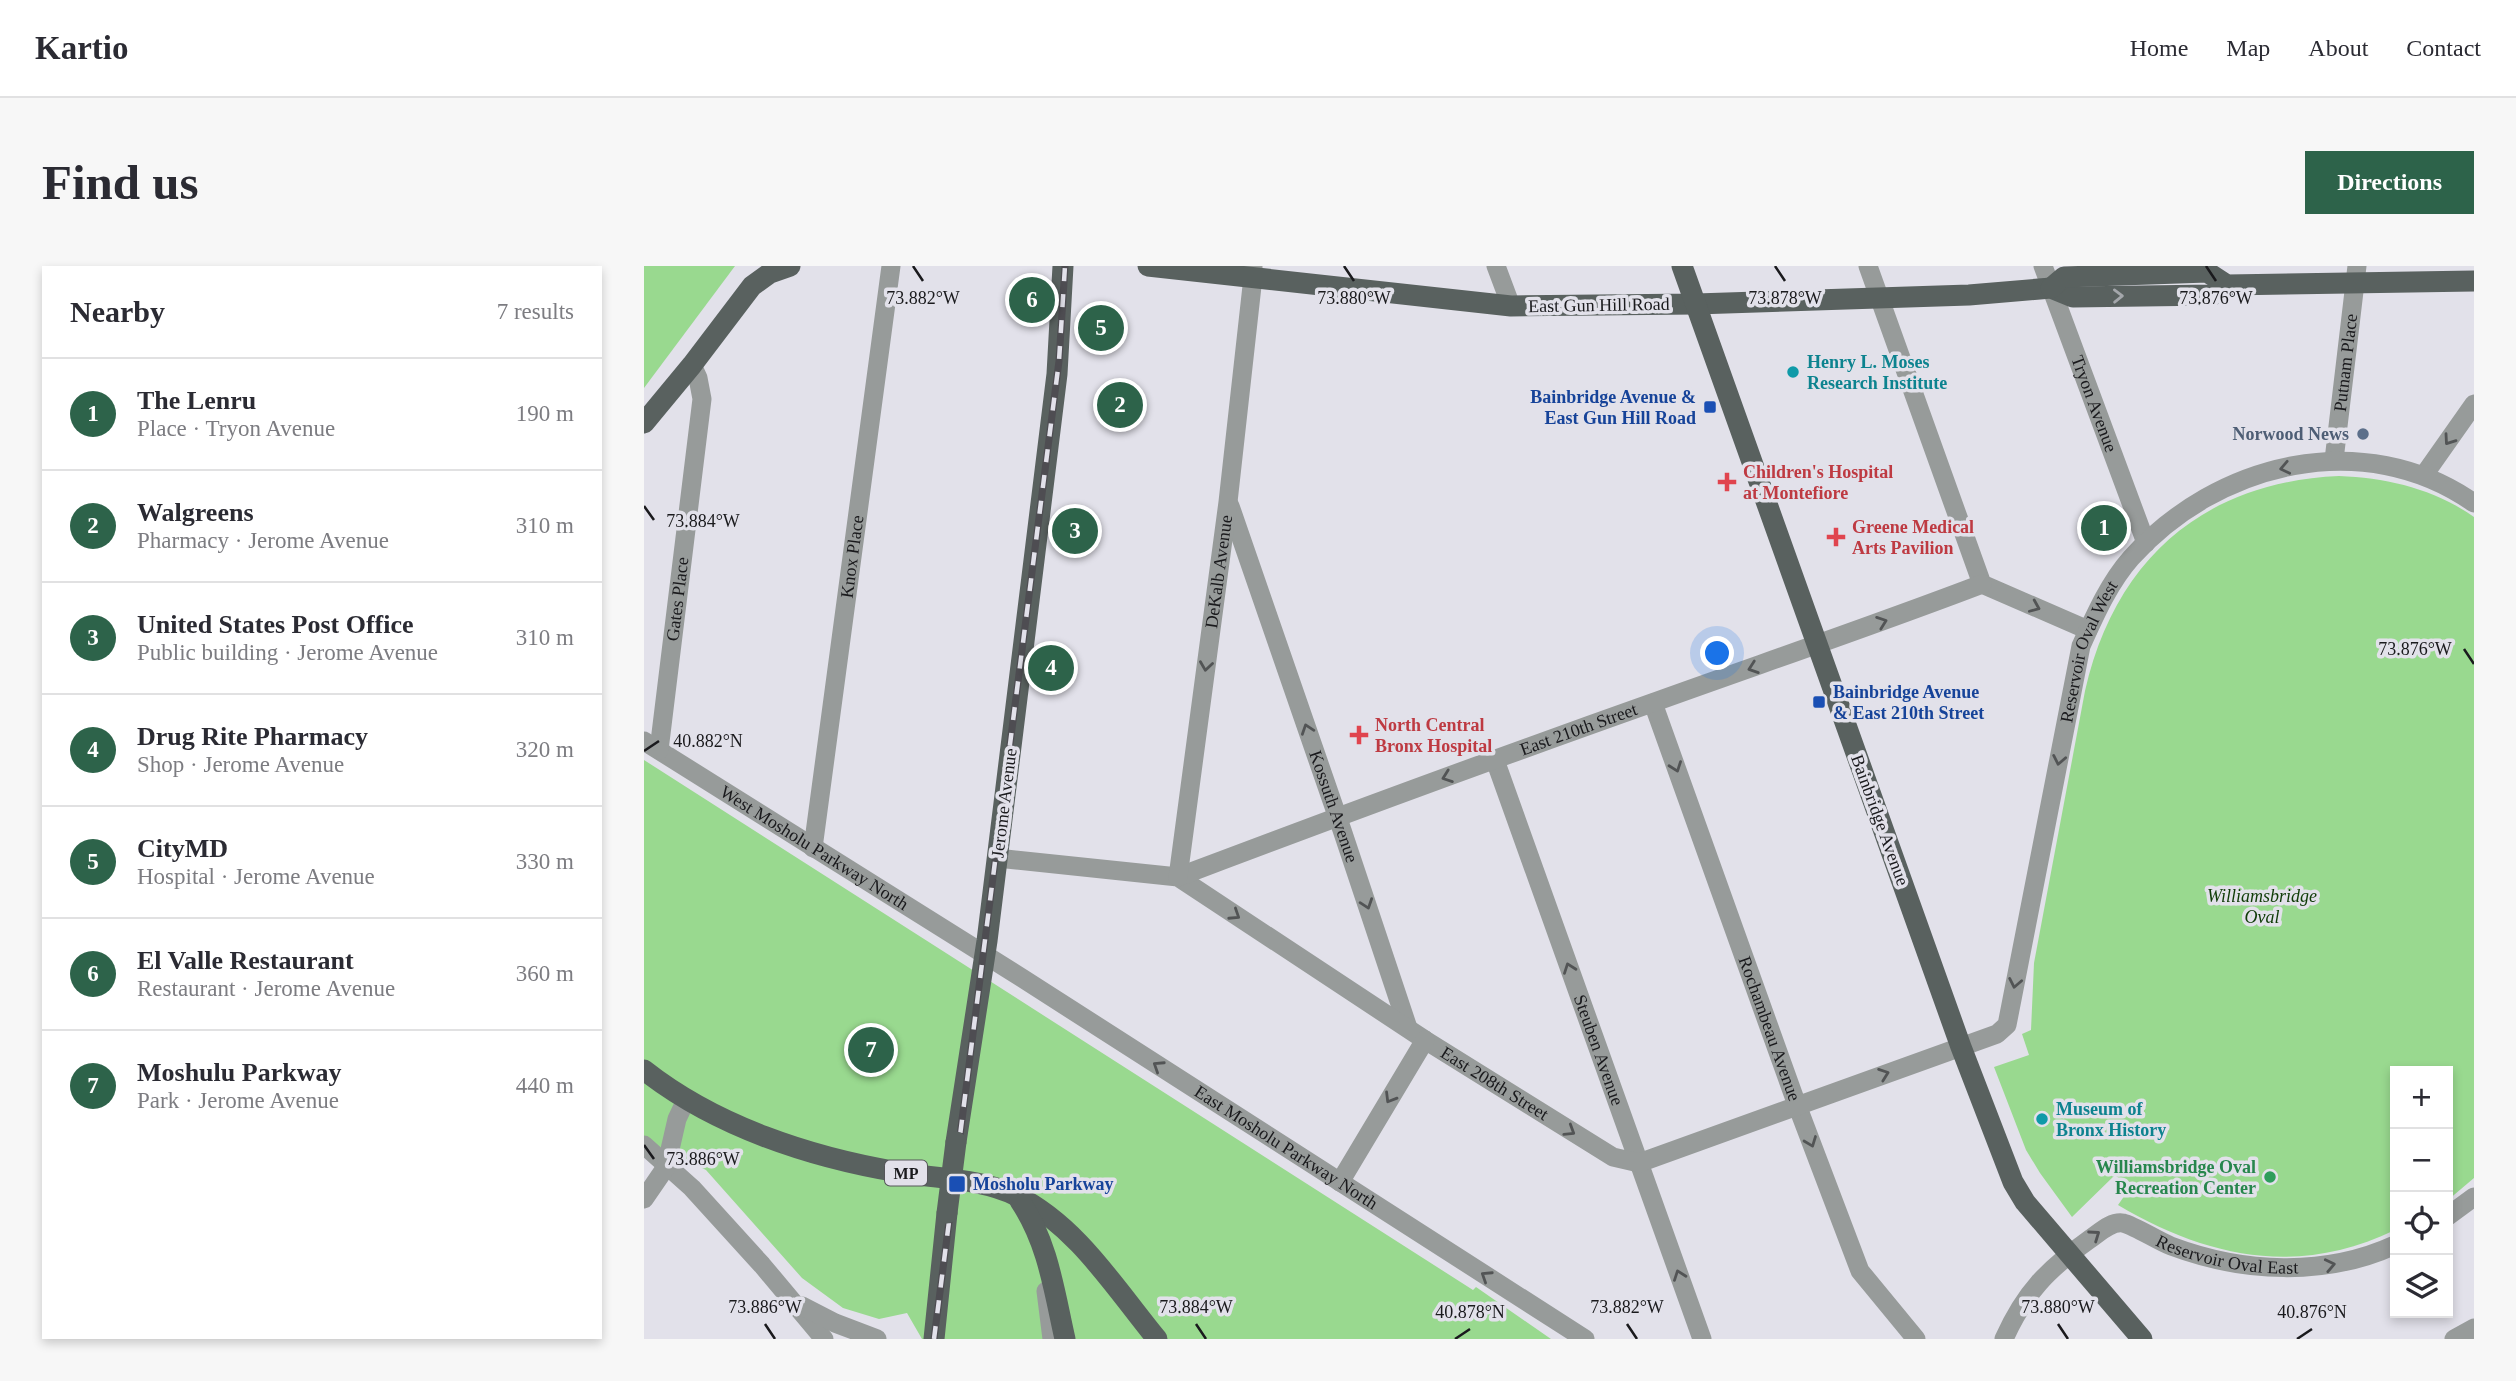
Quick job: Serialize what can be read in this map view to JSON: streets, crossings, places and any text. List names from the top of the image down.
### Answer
{
  "streets": {
    "main road": [
      "East Gun Hill Road",
      "Jerome Avenue",
      "Bainbridge Avenue",
      "MP"
    ],
    "street": [
      "Putnam Place",
      "Tryon Avenue",
      "Knox Place",
      "DeKalb Avenue",
      "Gates Place",
      "Reservoir Oval West",
      "East 210th Street",
      "Kossuth Avenue",
      "West Mosholu Parkway North",
      "Rochambeau Avenue",
      "Steuben Avenue",
      "East 208th Street",
      "East Mosholu Parkway North",
      "Reservoir Oval East"
    ]
  },
  "crossings": [
    ["East Gun Hill Road", "Putnam Place"],
    ["East Gun Hill Road", "Tryon Avenue"],
    ["East Gun Hill Road", "DeKalb Avenue"],
    ["East Gun Hill Road", "Bainbridge Avenue"],
    ["Putnam Place", "Reservoir Oval West"],
    ["Tryon Avenue", "Reservoir Oval West"],
    ["Knox Place", "West Mosholu Parkway North"],
    ["DeKalb Avenue", "East 210th Street"],
    ["DeKalb Avenue", "Kossuth Avenue"],
    ["DeKalb Avenue", "East 208th Street"],
    ["Gates Place", "West Mosholu Parkway North"],
    ["Reservoir Oval West", "Bainbridge Avenue"],
    ["East 210th Street", "Kossuth Avenue"],
    ["East 210th Street", "Bainbridge Avenue"],
    ["East 210th Street", "Rochambeau Avenue"],
    ["East 210th Street", "Steuben Avenue"],
    ["East 210th Street", "East 208th Street"],
    ["Jerome Avenue", "West Mosholu Parkway North"],
    ["Jerome Avenue", "East 208th Street"],
    ["Jerome Avenue", "East Mosholu Parkway North"],
    ["Kossuth Avenue", "East 208th Street"],
    ["Bainbridge Avenue", "Reservoir Oval East"],
    ["West Mosholu Parkway North", "East Mosholu Parkway North"],
    ["Steuben Avenue", "East 208th Street"]
  ],
  "one_way": [
    "DeKalb Avenue",
    "Reservoir Oval West",
    "Rochambeau Avenue",
    "Steuben Avenue",
    "East 208th Street",
    "East Mosholu Parkway North",
    "Reservoir Oval East"
  ],
  "parks": ["Williamsbridge Oval"],
  "places": {
    "other": [
      "Henry L. Moses Research Institute",
      "Norwood News",
      "Museum of Bronx History",
      "Williamsbridge Oval Recreation Center"
    ],
    "transit": ["Bainbridge Avenue & East Gun Hill Road", "Bainbridge Avenue & East 210th Street", "Mosholu Parkway"],
    "health": ["Children's Hospital at Montefiore", "Greene Medical Arts Pavilion", "North Central Bronx Hospital"]
  },
  "page": {
    "header": "Kartio",
    "nav": [
      "Home",
      "Map",
      "About",
      "Contact"
    ],
    "buttons": "Directions",
    "title": "Find us",
    "heading": ["Nearby", "7 results"],
    "pins": [
      "6",
      "5",
      "2",
      "1",
      "3",
      "4",
      "7"
    ],
    "list": [
      {
        "mark": "1",
        "name": "The Lenru",
        "note": "Place · Tryon Avenue",
        "value": "190 m"
      },
      {
        "mark": "2",
        "name": "Walgreens",
        "note": "Pharmacy · Jerome Avenue",
        "value": "310 m"
      },
      {
        "mark": "3",
        "name": "United States Post Office",
        "note": "Public building · Jerome Avenue",
        "value": "310 m"
      },
      {
        "mark": "4",
        "name": "Drug Rite Pharmacy",
        "note": "Shop · Jerome Avenue",
        "value": "320 m"
      },
      {
        "mark": "5",
        "name": "CityMD",
        "note": "Hospital · Jerome Avenue",
        "value": "330 m"
      },
      {
        "mark": "6",
        "name": "El Valle Restaurant",
        "note": "Restaurant · Jerome Avenue",
        "value": "360 m"
      },
      {
        "mark": "7",
        "name": "Moshulu Parkway",
        "note": "Park · Jerome Avenue",
        "value": "440 m"
      }
    ],
    "map_buttons": ["+", "−"]
  },
  "coordinates": [
    "73.882°W",
    "73.880°W",
    "73.878°W",
    "73.876°W",
    "73.884°W",
    "40.882°N",
    "73.886°W",
    "40.878°N",
    "40.876°N"
  ]
}
